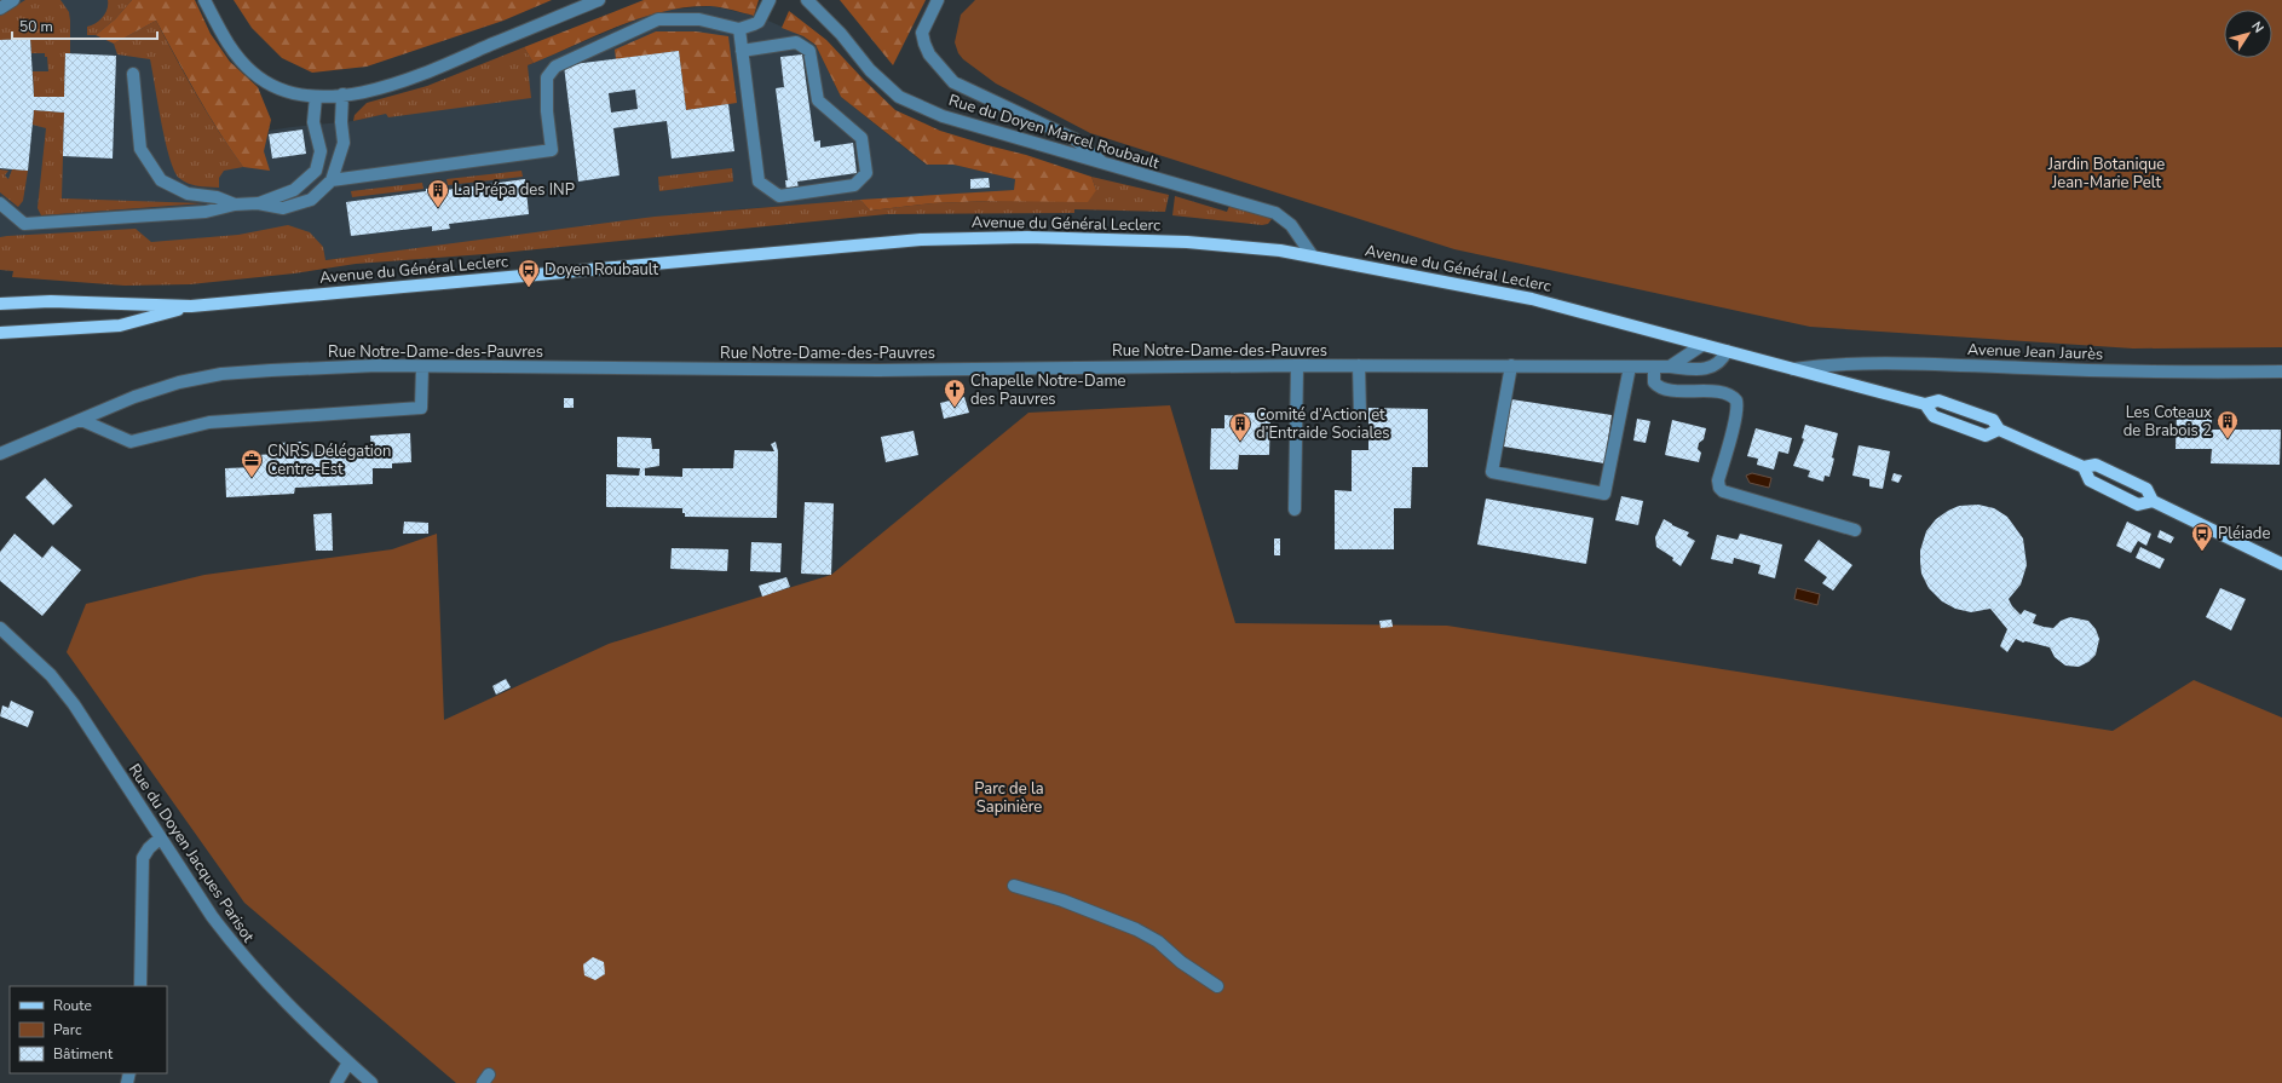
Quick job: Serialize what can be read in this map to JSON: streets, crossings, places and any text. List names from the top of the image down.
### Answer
{
  "streets": {
    "main road": ["Avenue du Général Leclerc"],
    "street": [
      "Rue du Doyen Marcel Roubault",
      "Rue Notre-Dame-des-Pauvres",
      "Avenue Jean Jaurès",
      "Rue du Doyen Jacques Parisot"
    ]
  },
  "crossings": [
    ["Rue du Doyen Marcel Roubault", "Avenue du Général Leclerc"],
    ["Avenue du Général Leclerc", "Rue Notre-Dame-des-Pauvres"],
    ["Avenue du Général Leclerc", "Avenue Jean Jaurès"]
  ],
  "parks": ["Jardin Botanique Jean-Marie Pelt", "Parc de la Sapinière"],
  "places": {
    "building": ["La Prépa des INP", "Les Coteaux de Brabois 2", "Comité d’Action et d’Entraide Sociales"],
    "bus stop": ["Doyen Roubault", "Pléiade"],
    "church": ["Chapelle Notre-Dame des Pauvres"],
    "office": ["CNRS Délégation Centre-Est"]
  },
  "legend": ["Route", "Parc", "Bâtiment"],
  "scale_bar": "50 m",
  "north": "top right"
}
